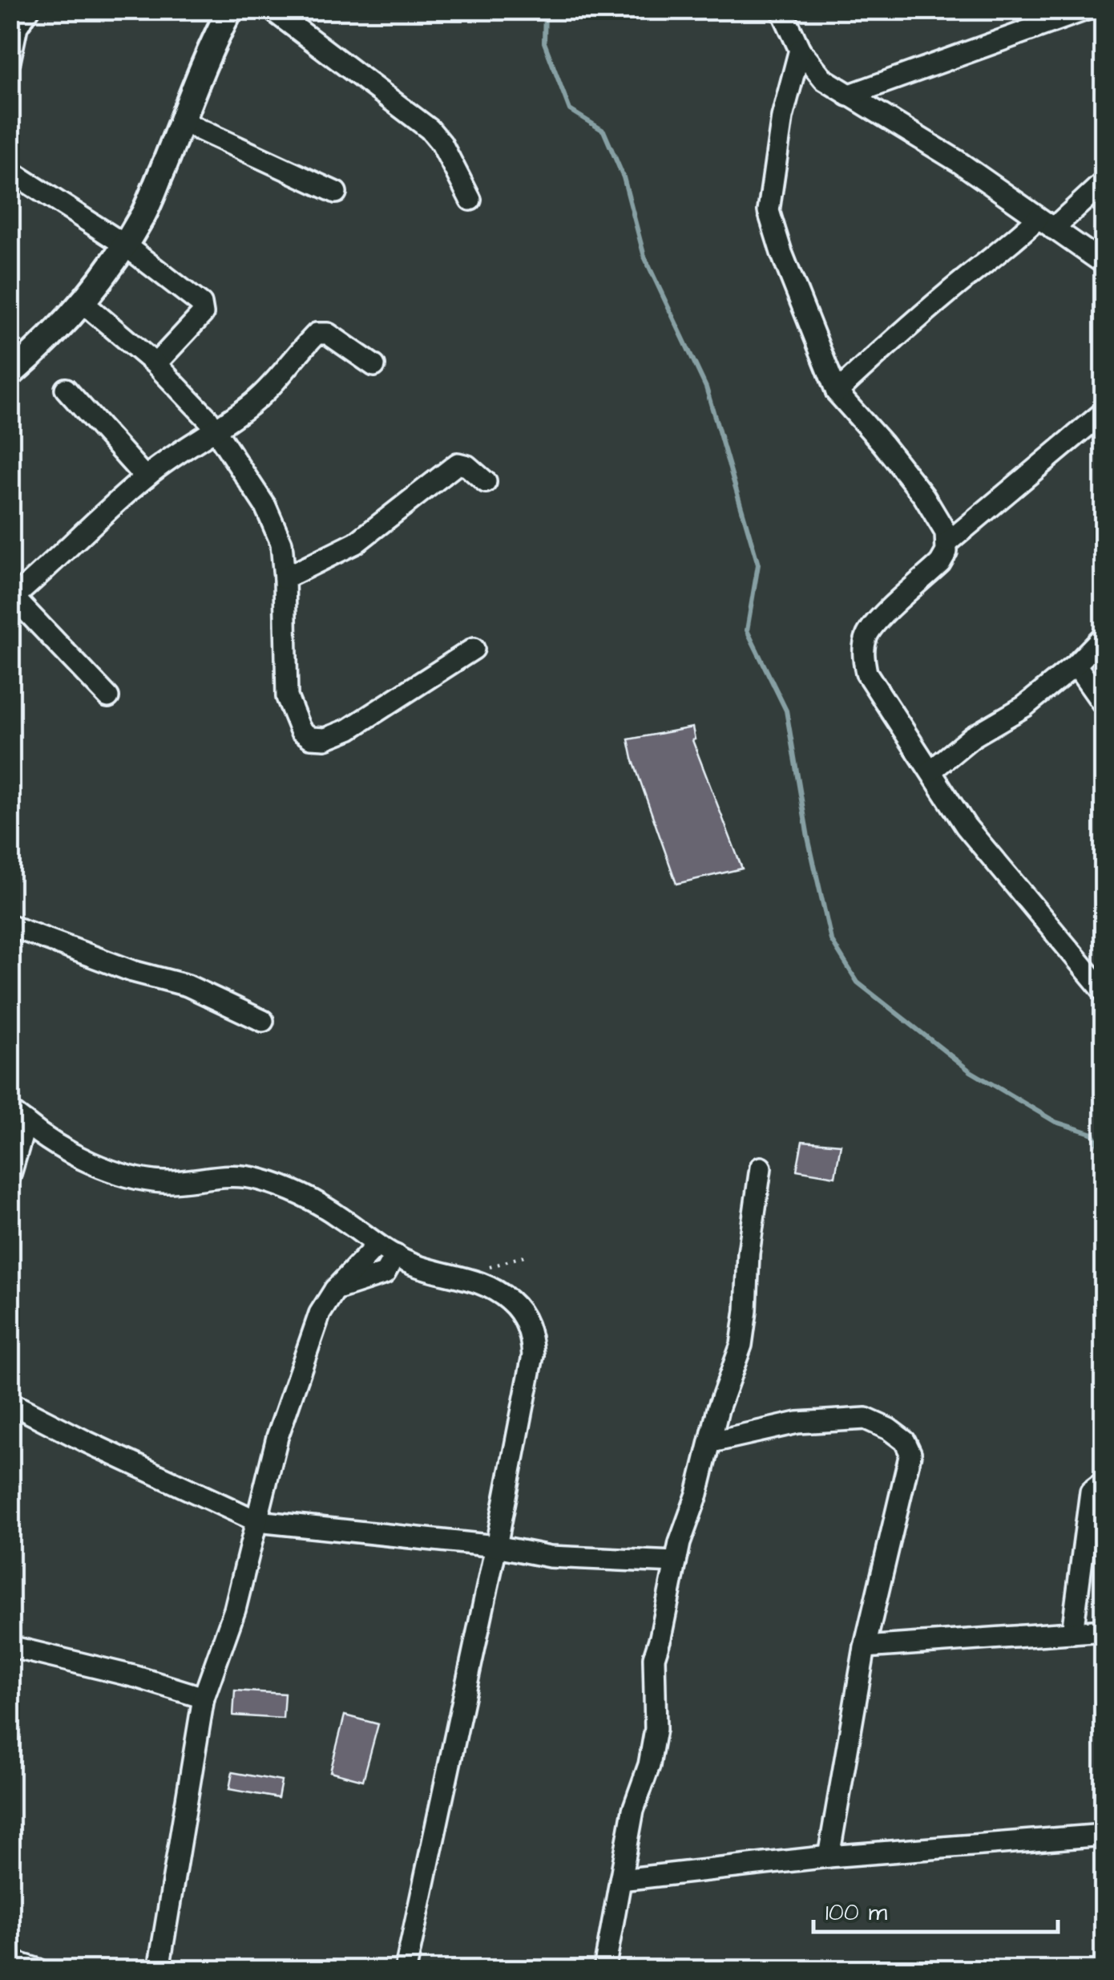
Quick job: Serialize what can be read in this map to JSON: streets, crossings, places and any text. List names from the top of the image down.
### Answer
{
  "scale_bar": "100 m"
}
